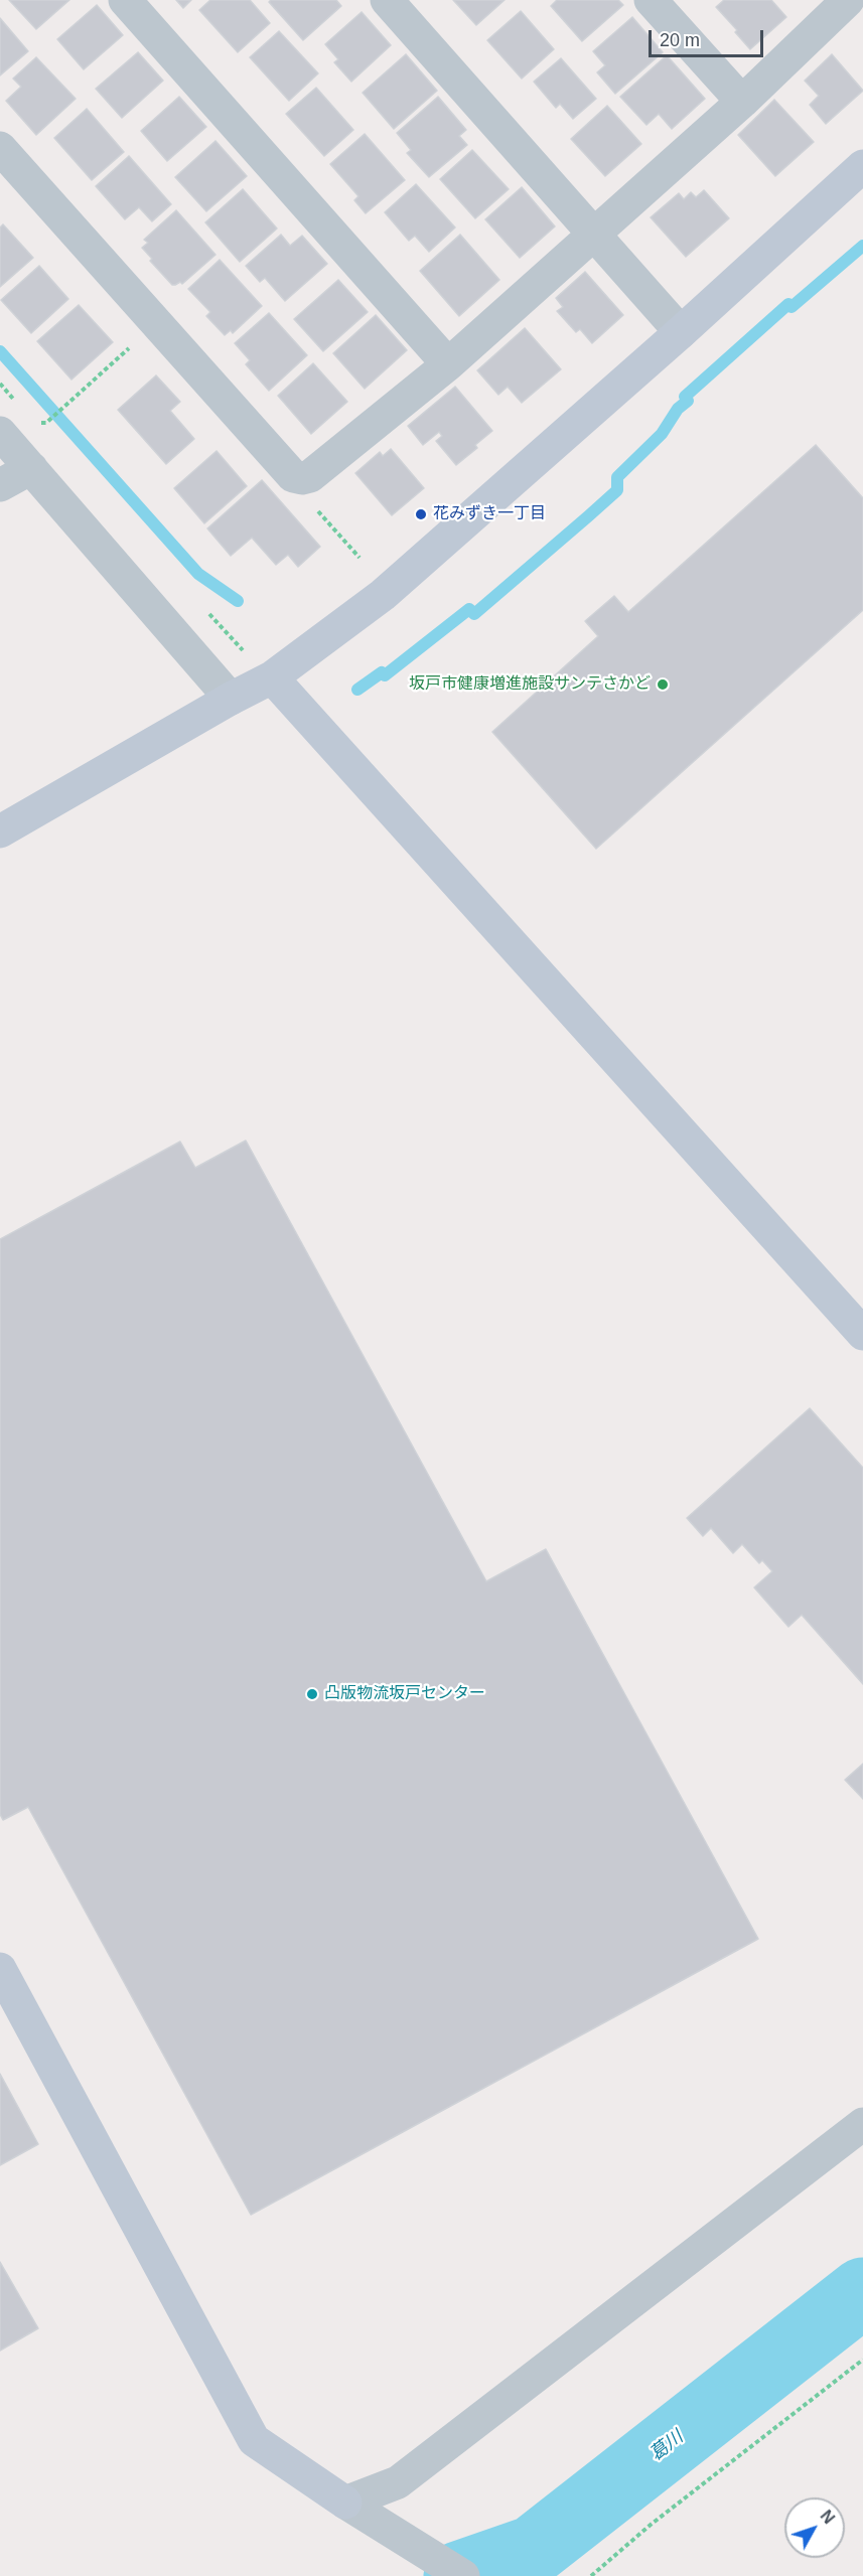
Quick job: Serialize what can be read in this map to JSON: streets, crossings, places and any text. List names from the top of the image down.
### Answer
{
  "water": ["葛川"],
  "places": ["花みずき一丁目", "坂戸市健康増進施設サンテさかど", "凸版物流坂戸センター"],
  "scale_bar": "20 m",
  "north": "top right"
}
